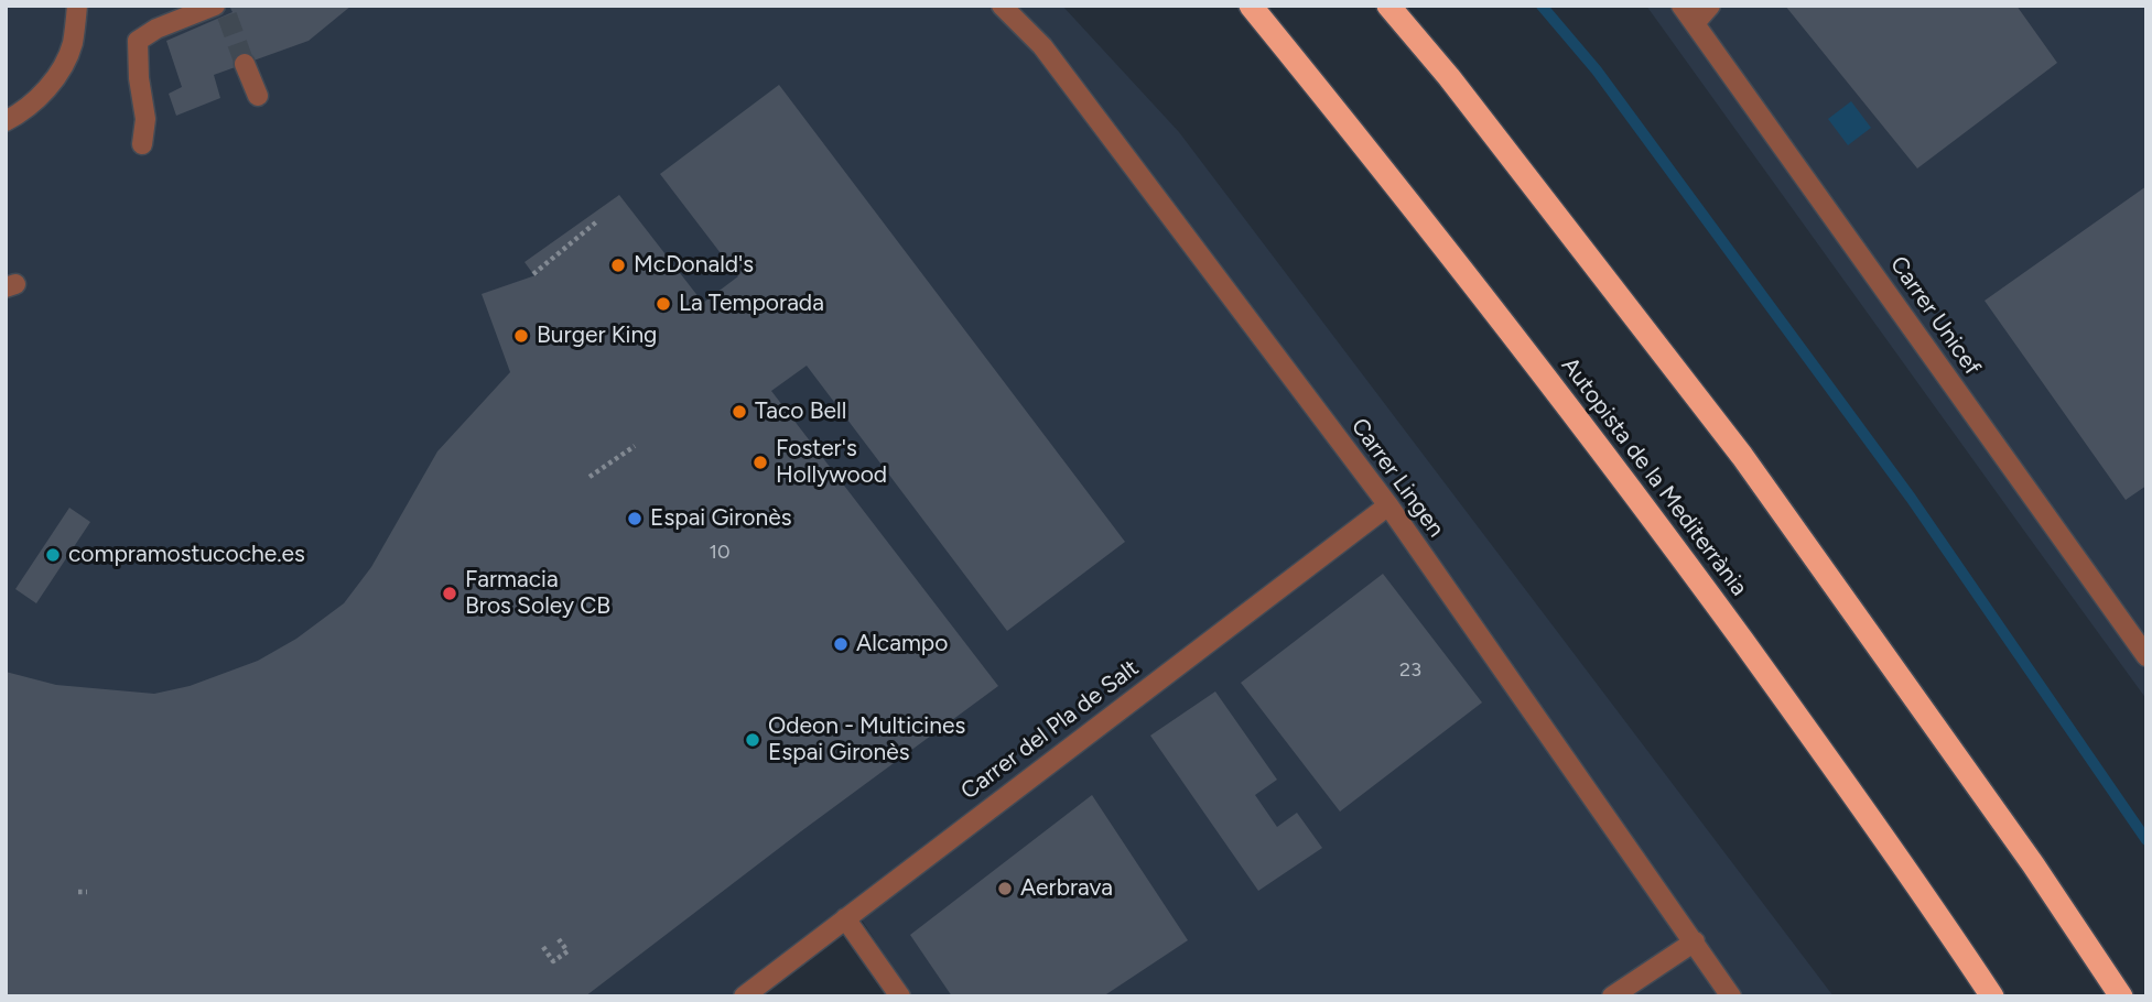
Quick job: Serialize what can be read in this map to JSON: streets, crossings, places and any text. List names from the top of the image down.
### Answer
{
  "streets": {
    "highway": ["Autopista de la Mediterrània"],
    "street": ["Carrer Unicef", "Carrer Lingen", "Carrer del Pla de Salt"]
  },
  "crossings": [
    ["Carrer Lingen", "Carrer del Pla de Salt"]
  ],
  "places": [
    "McDonald's",
    "La Temporada",
    "Burger King",
    "Taco Bell",
    "Foster's Hollywood",
    "Espai Gironès",
    "compramostucoche.es",
    "Farmacia Bros Soley CB",
    "Alcampo",
    "Odeon - Multicines Espai Gironès",
    "Aerbrava"
  ],
  "house_numbers": ["10", "23"]
}
